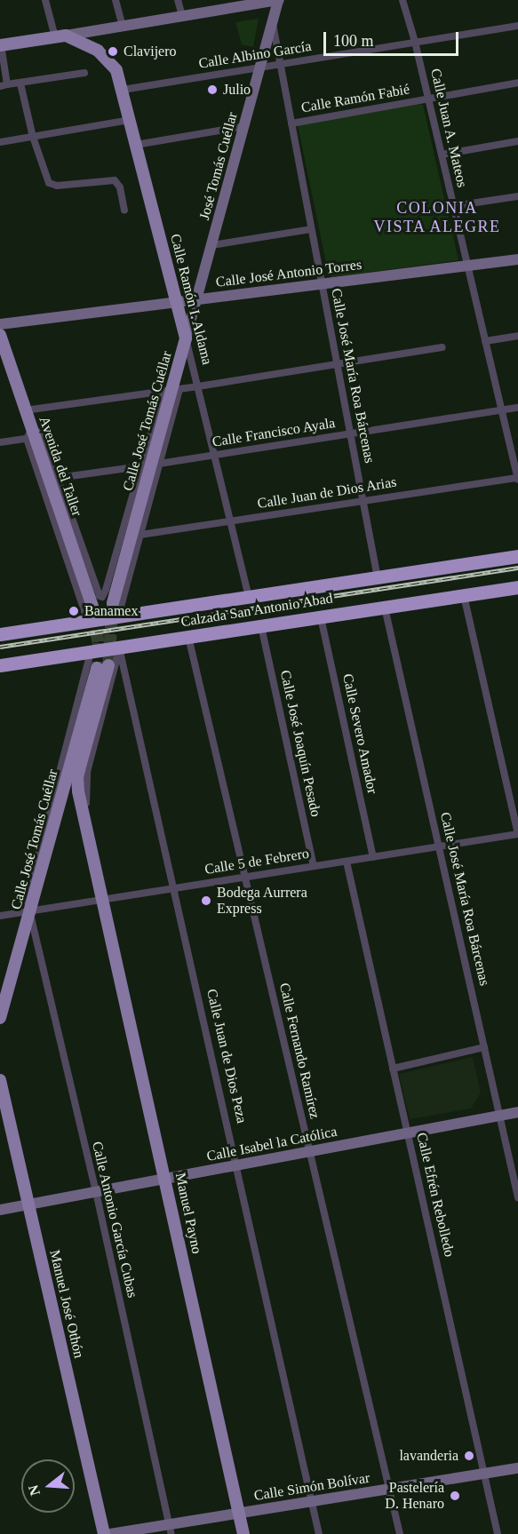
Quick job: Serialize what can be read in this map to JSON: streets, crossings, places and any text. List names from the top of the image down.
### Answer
{
  "streets": {
    "highway": ["Calzada San Antonio Abad"],
    "main road": [
      "Calle Ramón I. Aldama",
      "Calle José Tomás Cuéllar",
      "Avenida del Taller",
      "Manuel Payno",
      "Manuel José Othón"
    ],
    "street": [
      "Calle Albino García",
      "Calle Ramón Fabié",
      "Calle Juan A. Mateos",
      "José Tomás Cuéllar",
      "Calle José Antonio Torres",
      "Calle José María Roa Bárcenas",
      "Calle Francisco Ayala",
      "Calle Juan de Dios Arias",
      "Calle Severo Amador",
      "Calle José Joaquín Pesado",
      "Calle 5 de Febrero",
      "Calle Fernando Ramírez",
      "Calle Juan de Dios Peza",
      "Calle Isabel la Católica",
      "Calle Efrén Rebolledo",
      "Calle Antonio García Cubas",
      "Calle Simón Bolívar"
    ]
  },
  "crossings": [
    ["Calle Albino García", "Calle Juan A. Mateos"],
    ["Calle Albino García", "José Tomás Cuéllar"],
    ["Calle Albino García", "Calle Ramón I. Aldama"],
    ["Calle Albino García", "Calle José María Roa Bárcenas"],
    ["Calle Ramón Fabié", "Calle Juan A. Mateos"],
    ["Calle Ramón Fabié", "Calle José María Roa Bárcenas"],
    ["Calle Juan A. Mateos", "Calle José Antonio Torres"],
    ["Calle Juan A. Mateos", "Calle Francisco Ayala"],
    ["Calle Juan A. Mateos", "Calle Juan de Dios Arias"],
    ["José Tomás Cuéllar", "Calle José Antonio Torres"],
    ["José Tomás Cuéllar", "Calle Ramón I. Aldama"],
    ["José Tomás Cuéllar", "Calle José María Roa Bárcenas"],
    ["José Tomás Cuéllar", "Calle José Tomás Cuéllar"],
    ["Calle José Antonio Torres", "Calle Ramón I. Aldama"],
    ["Calle José Antonio Torres", "Calle José María Roa Bárcenas"],
    ["Calle Ramón I. Aldama", "Calle José Tomás Cuéllar"],
    ["Calle Ramón I. Aldama", "Calle Francisco Ayala"],
    ["Calle Ramón I. Aldama", "Calle Juan de Dios Arias"],
    ["Calle Ramón I. Aldama", "Calzada San Antonio Abad"],
    ["Calle José María Roa Bárcenas", "Calle Francisco Ayala"],
    ["Calle José María Roa Bárcenas", "Calle Juan de Dios Arias"],
    ["Calle José María Roa Bárcenas", "Calzada San Antonio Abad"],
    ["Calle José María Roa Bárcenas", "Calle 5 de Febrero"],
    ["Calle José María Roa Bárcenas", "Calle Isabel la Católica"],
    ["Calle José Tomás Cuéllar", "Calle 5 de Febrero"],
    ["Calle José Tomás Cuéllar", "Manuel Payno"],
    ["Calle José Tomás Cuéllar", "Calle Antonio García Cubas"],
    ["Calzada San Antonio Abad", "Calle Severo Amador"],
    ["Calzada San Antonio Abad", "Calle José Joaquín Pesado"],
    ["Calzada San Antonio Abad", "Calle Fernando Ramírez"],
    ["Calzada San Antonio Abad", "Calle Juan de Dios Peza"],
    ["Calzada San Antonio Abad", "Calle Antonio García Cubas"],
    ["Calle Severo Amador", "Calle 5 de Febrero"],
    ["Calle José Joaquín Pesado", "Calle 5 de Febrero"],
    ["Calle 5 de Febrero", "Calle Fernando Ramírez"],
    ["Calle 5 de Febrero", "Calle Juan de Dios Peza"],
    ["Calle 5 de Febrero", "Calle Efrén Rebolledo"],
    ["Calle 5 de Febrero", "Manuel Payno"],
    ["Calle 5 de Febrero", "Calle Antonio García Cubas"],
    ["Calle Fernando Ramírez", "Calle Isabel la Católica"],
    ["Calle Fernando Ramírez", "Calle Simón Bolívar"],
    ["Calle Juan de Dios Peza", "Calle Isabel la Católica"],
    ["Calle Juan de Dios Peza", "Calle Simón Bolívar"],
    ["Calle Isabel la Católica", "Calle Efrén Rebolledo"],
    ["Calle Isabel la Católica", "Manuel Payno"],
    ["Calle Isabel la Católica", "Calle Antonio García Cubas"],
    ["Calle Isabel la Católica", "Manuel José Othón"],
    ["Calle Efrén Rebolledo", "Calle Simón Bolívar"],
    ["Manuel Payno", "Calle Simón Bolívar"],
    ["Calle Antonio García Cubas", "Calle Simón Bolívar"]
  ],
  "districts": ["COLONIA VISTA ALEGRE"],
  "places": [
    "Clavijero",
    "Julio",
    "Banamex",
    "Bodega Aurrera Express",
    "lavanderia",
    "Pastelería D. Henaro"
  ],
  "scale_bar": "100 m",
  "north": "left"
}
